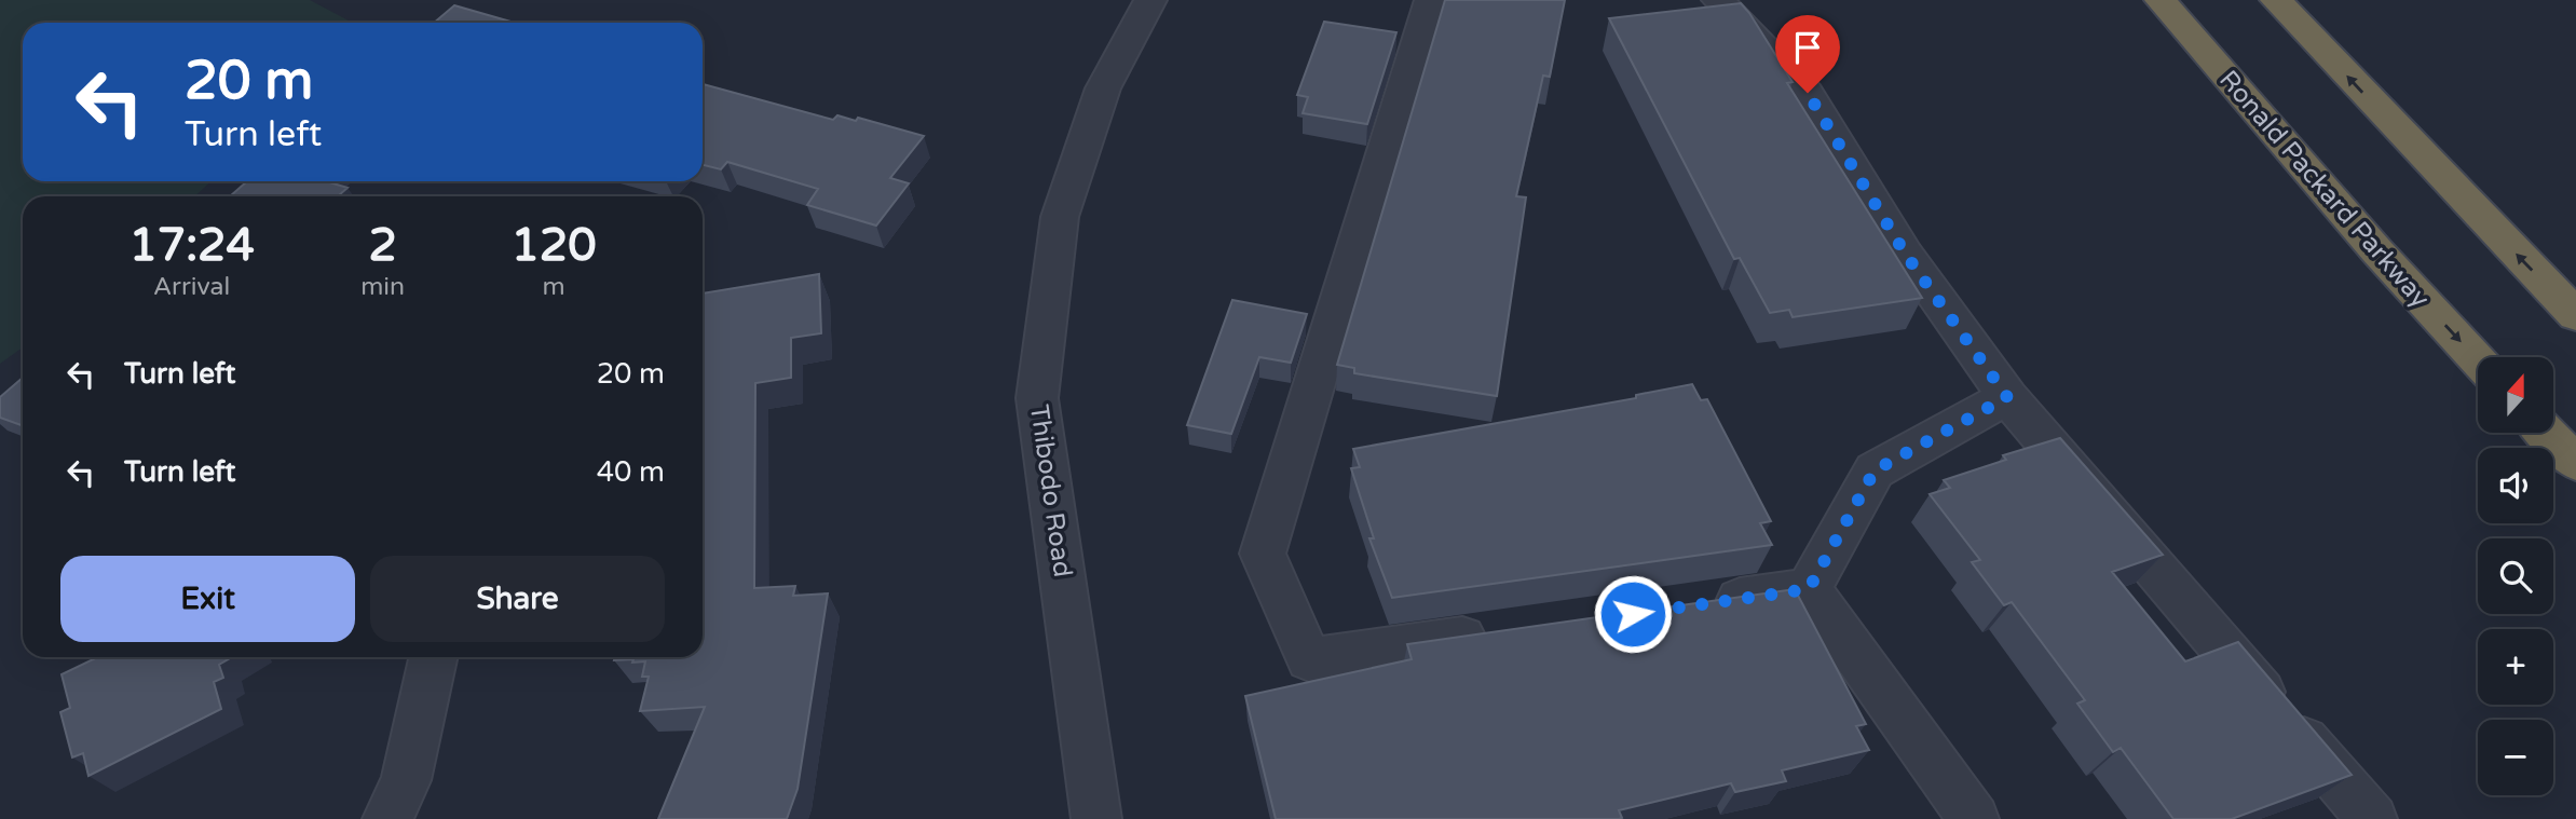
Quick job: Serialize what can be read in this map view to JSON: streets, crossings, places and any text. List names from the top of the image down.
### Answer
{
  "streets": {
    "highway": ["Ronald Packard Parkway"],
    "street": ["Thibodo Road"]
  },
  "north": "top",
  "page": {
    "turn": ["20 m", "Turn left"],
    "eta": [
      "17:24",
      "Arrival",
      "2",
      "min",
      "120",
      "m"
    ],
    "list": [
      {
        "name": "Turn left",
        "value": "20 m"
      },
      {
        "name": "Turn left",
        "value": "40 m"
      }
    ],
    "map_buttons": ["+", "−"],
    "buttons": ["Exit", "Share"]
  }
}
